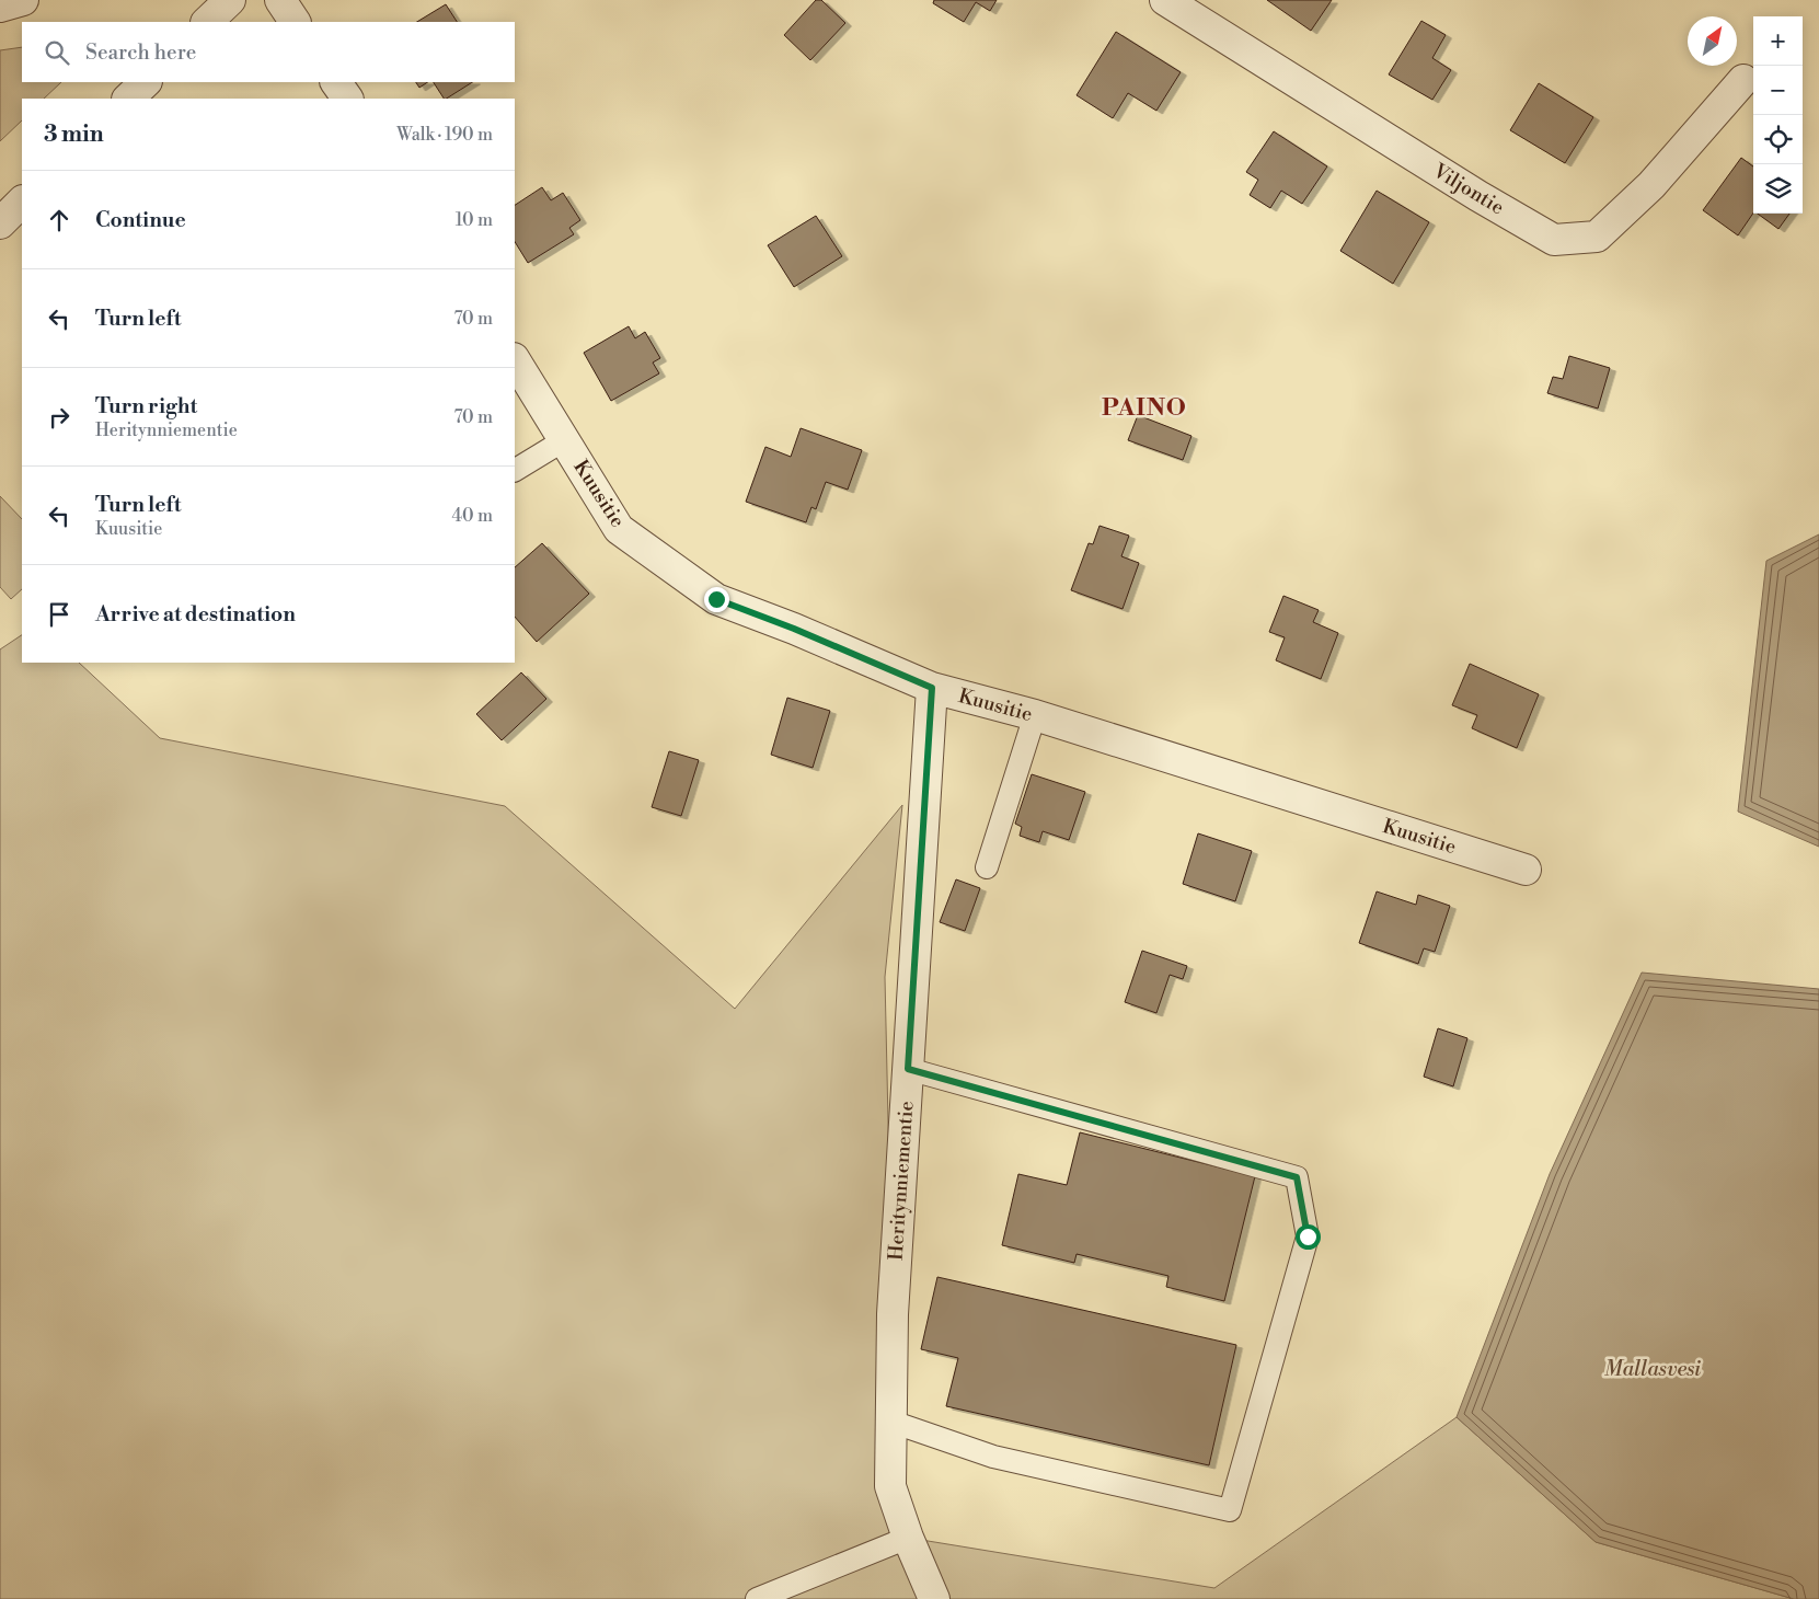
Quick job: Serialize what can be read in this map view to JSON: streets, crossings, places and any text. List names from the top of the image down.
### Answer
{
  "streets": {
    "street": ["Viljontie", "Kuusitie", "Heritynniementie"]
  },
  "crossings": [
    ["Kuusitie", "Heritynniementie"]
  ],
  "districts": ["PAINO"],
  "water": ["Mallasvesi"],
  "north": "top right",
  "page": {
    "map_buttons": ["+", "−"],
    "search": "Search here",
    "heading": ["3 min", "Walk · 190 m"],
    "list": [
      ["Continue", "10 m"],
      ["Turn left", "70 m"],
      ["Turn right", "Heritynniementie", "70 m"],
      ["Turn left", "Kuusitie", "40 m"],
      "Arrive at destination"
    ]
  }
}
